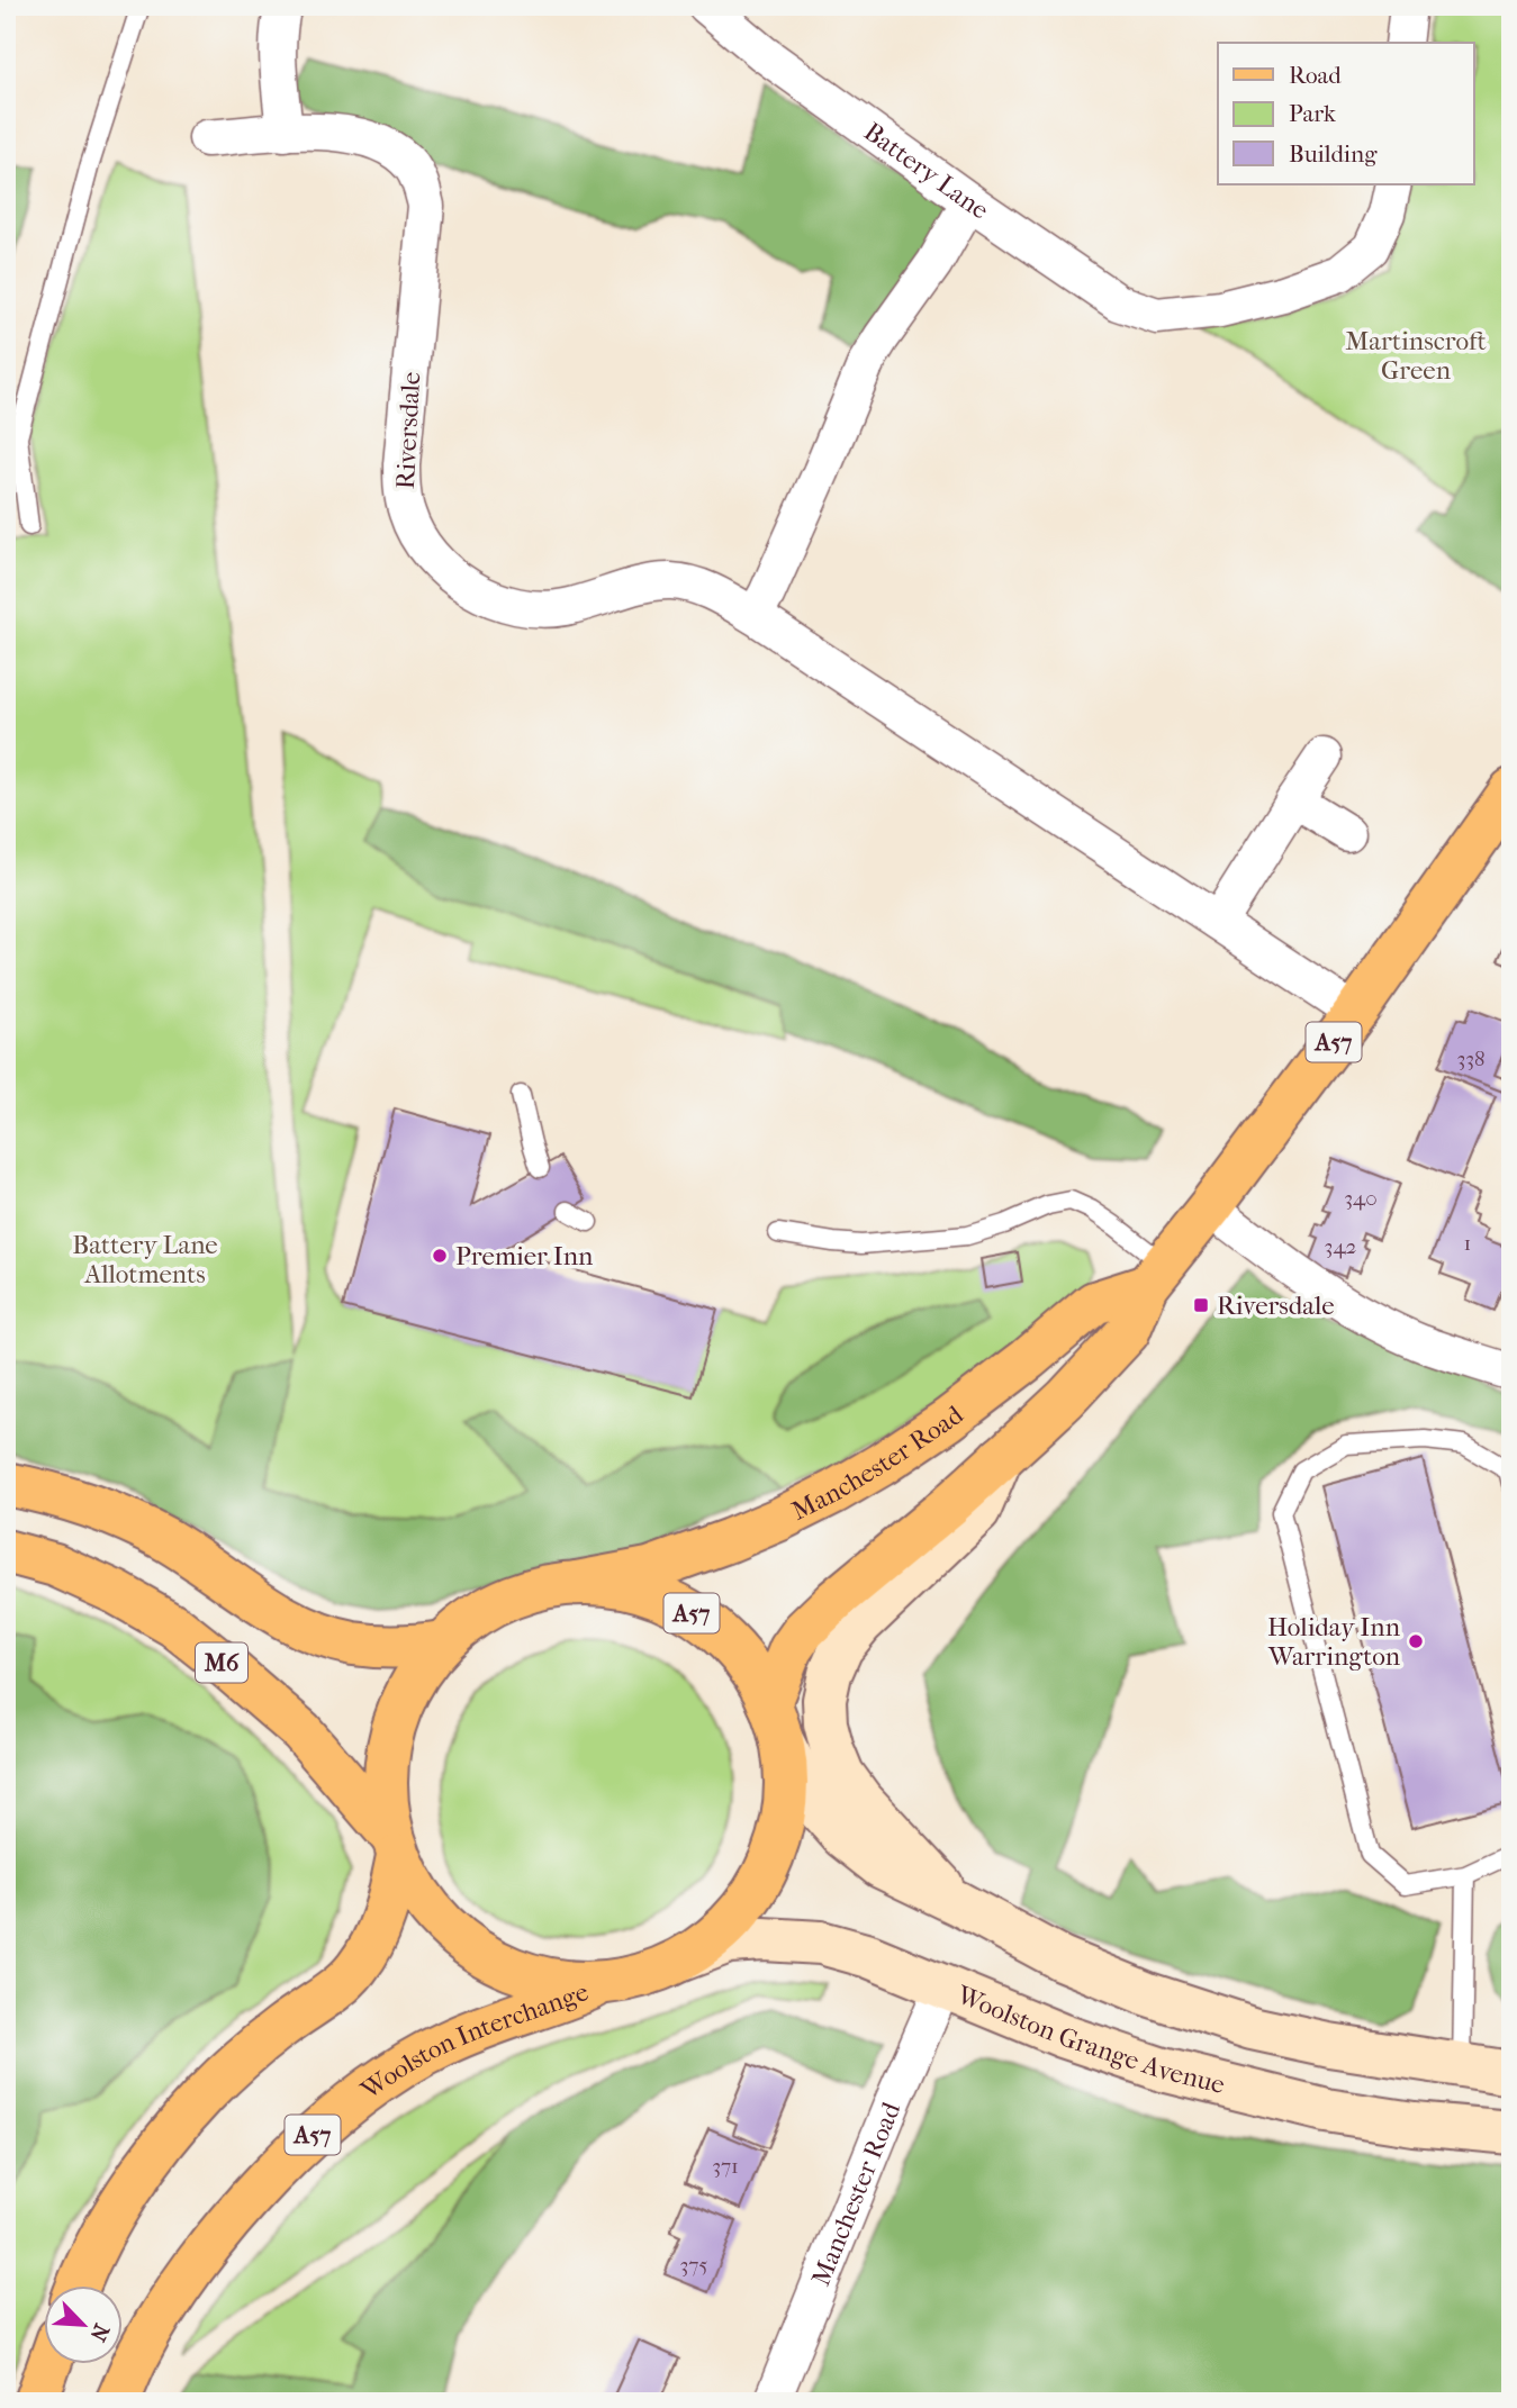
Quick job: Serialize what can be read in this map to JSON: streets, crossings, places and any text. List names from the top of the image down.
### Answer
{
  "streets": {
    "main road": [
      "A57",
      "Manchester Road",
      "M6",
      "Woolston Grange Avenue",
      "Woolston Interchange"
    ],
    "street": ["Battery Lane", "Riversdale"]
  },
  "crossings": [
    ["Riversdale", "A57"],
    ["A57", "Manchester Road"],
    ["A57", "Woolston Interchange"],
    ["Manchester Road", "Woolston Grange Avenue"],
    ["Manchester Road", "Woolston Interchange"],
    ["M6", "Woolston Interchange"],
    ["Woolston Grange Avenue", "Woolston Interchange"]
  ],
  "parks": ["Martinscroft Green", "Battery Lane Allotments"],
  "places": {
    "other": ["Premier Inn", "Holiday Inn Warrington"],
    "transit": ["Riversdale"]
  },
  "house_numbers": [
    "338",
    "340",
    "1",
    "342",
    "371",
    "375"
  ],
  "legend": ["Road", "Park", "Building"],
  "north": "bottom right"
}
